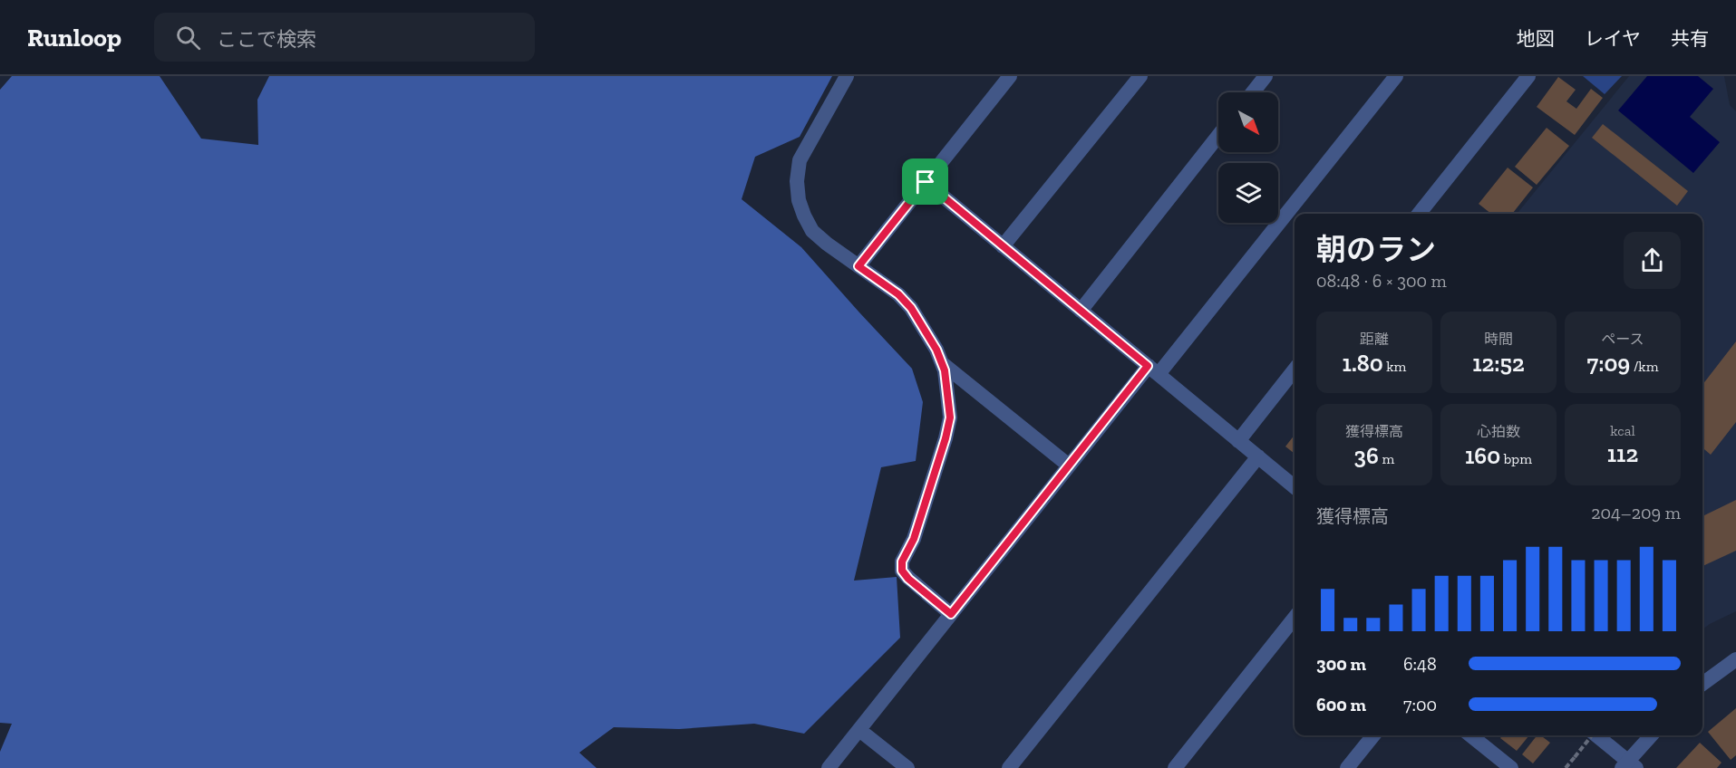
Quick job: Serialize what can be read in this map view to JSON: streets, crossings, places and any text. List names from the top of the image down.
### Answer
{
  "north": "bottom right",
  "page": {
    "header": "Runloop",
    "search": "ここで検索",
    "nav": ["地図", "レイヤ", "共有"],
    "heading": ["朝のラン", "08:48 · 6 × 300 m"],
    "stats": [
      ["距離", "1.80 km"],
      ["時間", "12:52"],
      ["ペース", "7:09 /km"],
      ["獲得標高", "36 m"],
      ["心拍数", "160 bpm"],
      ["kcal", "112"]
    ],
    "chart": ["獲得標高", "204–209 m"],
    "list": [
      {
        "name": "300 m",
        "note": "6:48"
      },
      {
        "name": "600 m",
        "note": "7:00"
      }
    ]
  }
}
